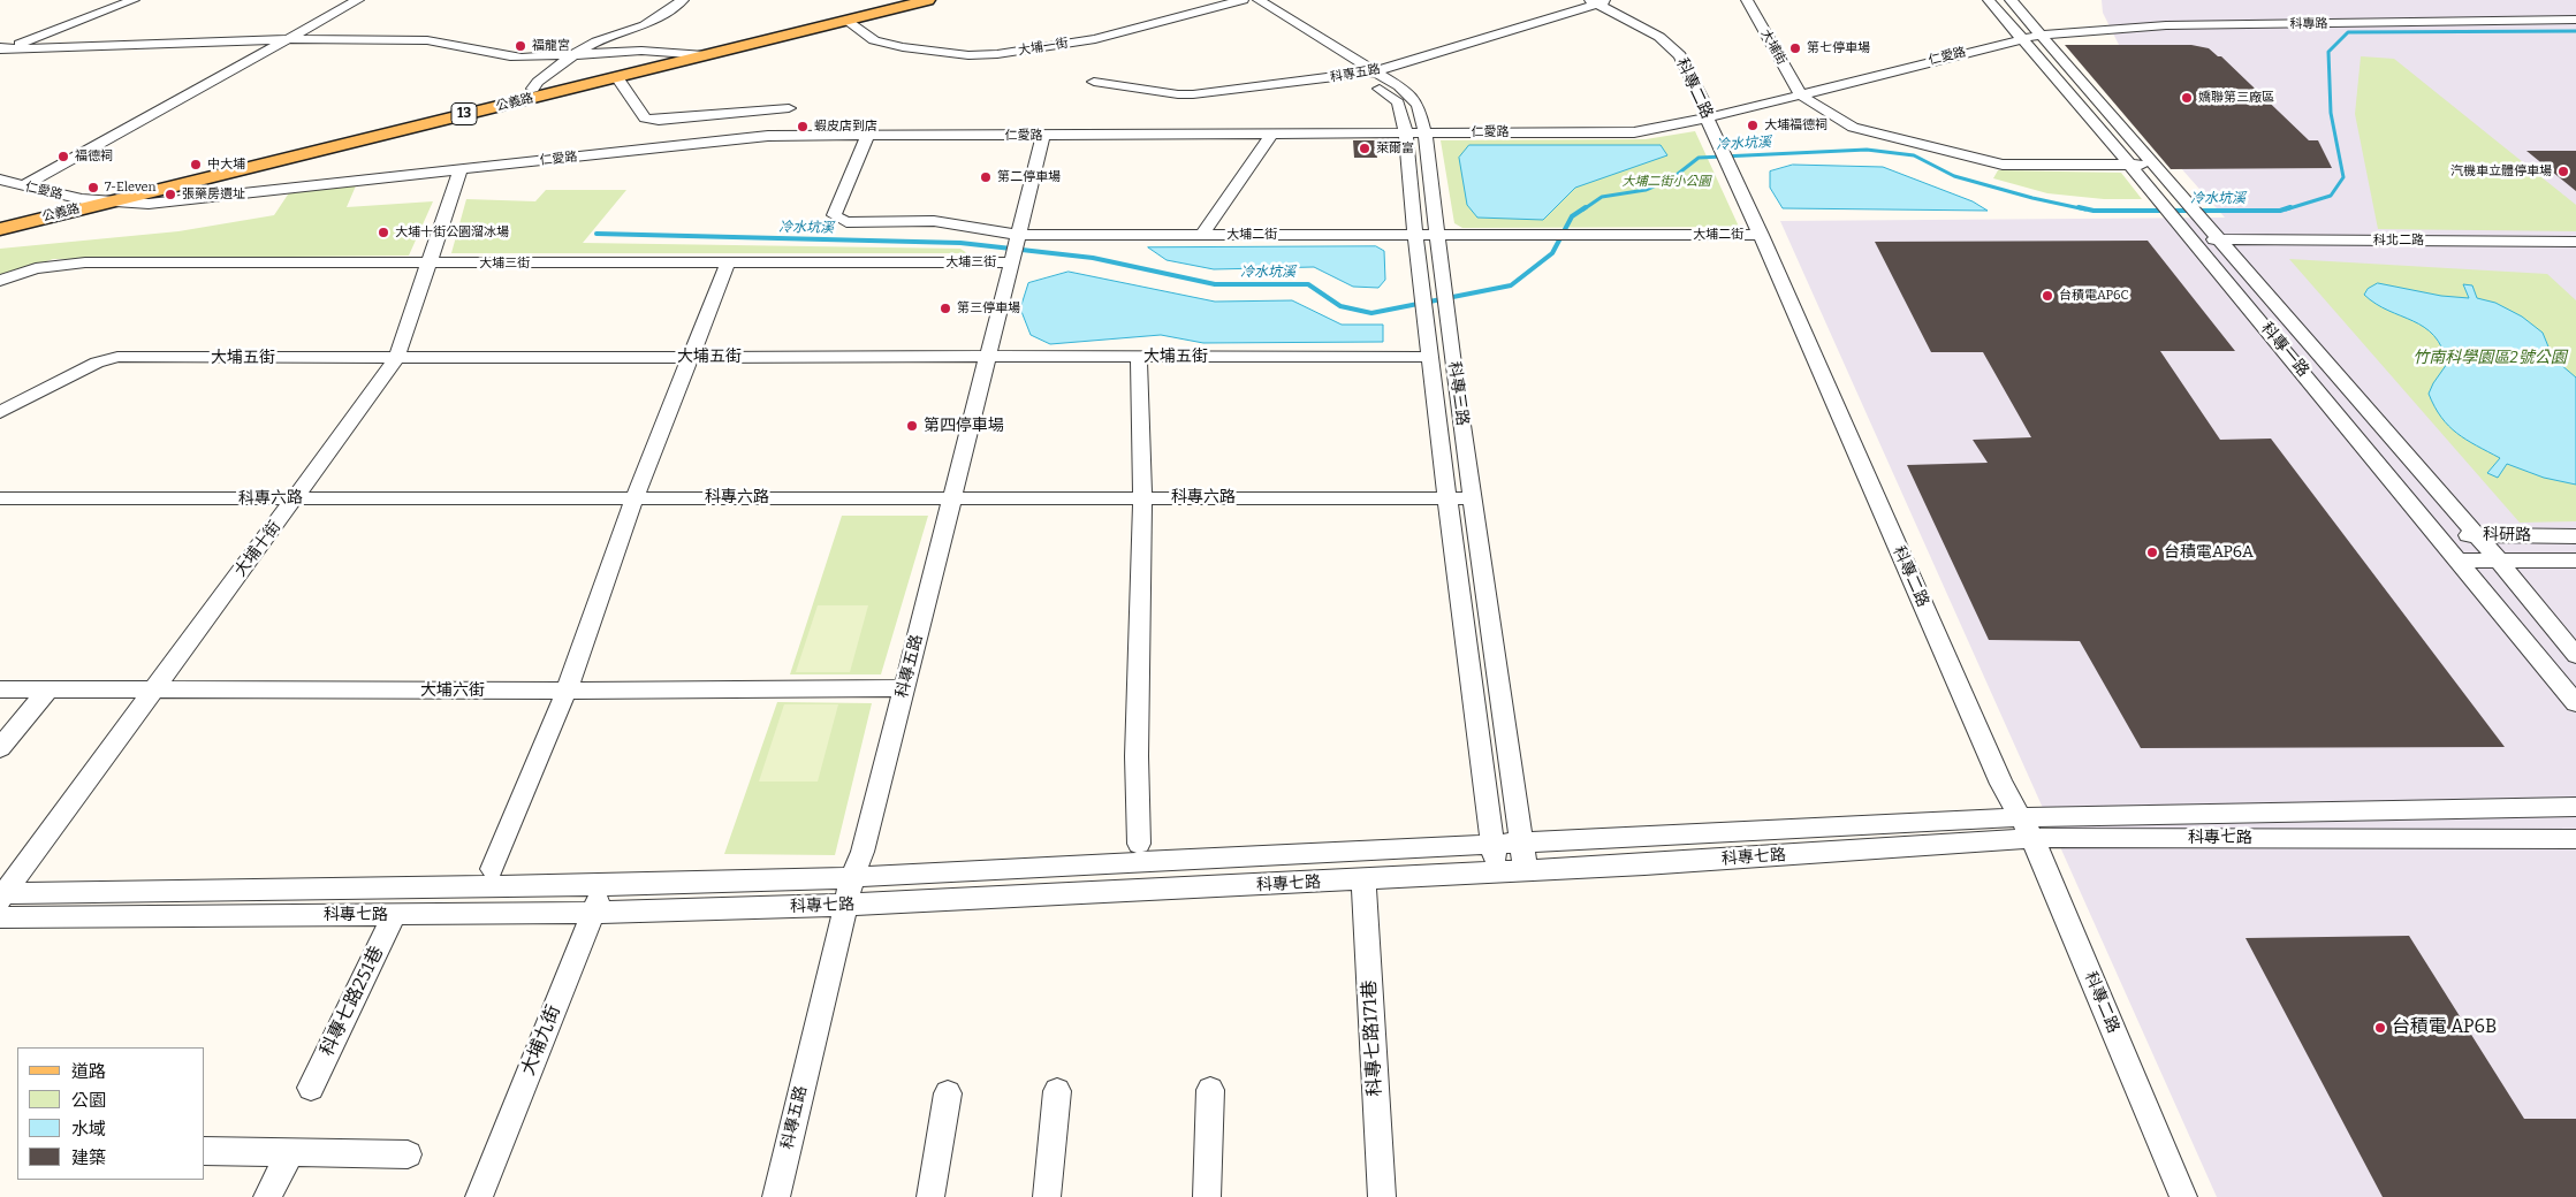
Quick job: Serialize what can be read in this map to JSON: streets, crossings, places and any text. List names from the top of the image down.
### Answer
{
  "streets": {
    "main road": ["公義路", "13"],
    "street": [
      "科專路",
      "大埔一街",
      "大埔街",
      "仁愛路",
      "科專五路",
      "科專二路",
      "大埔二街",
      "科北二路",
      "大埔三街",
      "科專一路",
      "大埔五街",
      "科專三路",
      "科專六路",
      "科研路",
      "大埔十街",
      "大埔六街",
      "科專七路",
      "科專七路251巷",
      "科專七路171巷",
      "大埔九街"
    ]
  },
  "crossings": [
    ["科專路", "仁愛路"],
    ["科專路", "科專一路"],
    ["大埔一街", "公義路"],
    ["大埔一街", "科專三路"],
    ["大埔街", "仁愛路"],
    ["仁愛路", "科專五路"],
    ["仁愛路", "科專二路"],
    ["仁愛路", "公義路"],
    ["仁愛路", "大埔二街"],
    ["仁愛路", "科專一路"],
    ["仁愛路", "科專三路"],
    ["仁愛路", "大埔十街"],
    ["科專五路", "科專二路"],
    ["科專五路", "大埔二街"],
    ["科專五路", "大埔三街"],
    ["科專五路", "大埔五街"],
    ["科專五路", "科專三路"],
    ["科專五路", "科專六路"],
    ["科專五路", "大埔六街"],
    ["科專五路", "科專七路"],
    ["科專二路", "大埔二街"],
    ["科專二路", "科專七路"],
    ["大埔二街", "大埔三街"],
    ["大埔二街", "科專三路"],
    ["科北二路", "科專一路"],
    ["大埔三街", "大埔十街"],
    ["科專一路", "科研路"],
    ["大埔五街", "科專三路"],
    ["大埔五街", "大埔十街"],
    ["科專三路", "科專六路"],
    ["科專三路", "科專七路"],
    ["科專六路", "大埔十街"],
    ["大埔十街", "大埔六街"],
    ["大埔十街", "科專七路"],
    ["科專七路", "科專七路251巷"],
    ["科專七路", "科專七路171巷"],
    ["科專七路", "大埔九街"]
  ],
  "water": ["冷水坑溪"],
  "parks": ["大埔二街小公園", "竹南科學園區2號公園"],
  "places": [
    "福龍宮",
    "第七停車場",
    "嬌聯第三廠區",
    "大埔福德祠",
    "蝦皮店到店",
    "萊爾富",
    "福德祠",
    "中大埔",
    "汽機車立體停車場",
    "第二停車場",
    "7-Eleven",
    "張藥房遺址",
    "大埔十街公園溜冰場",
    "台積電AP6C",
    "第三停車場",
    "第四停車場",
    "台積電AP6A",
    "台積電 AP6B"
  ],
  "legend": [
    "道路",
    "公園",
    "水域",
    "建築"
  ]
}
